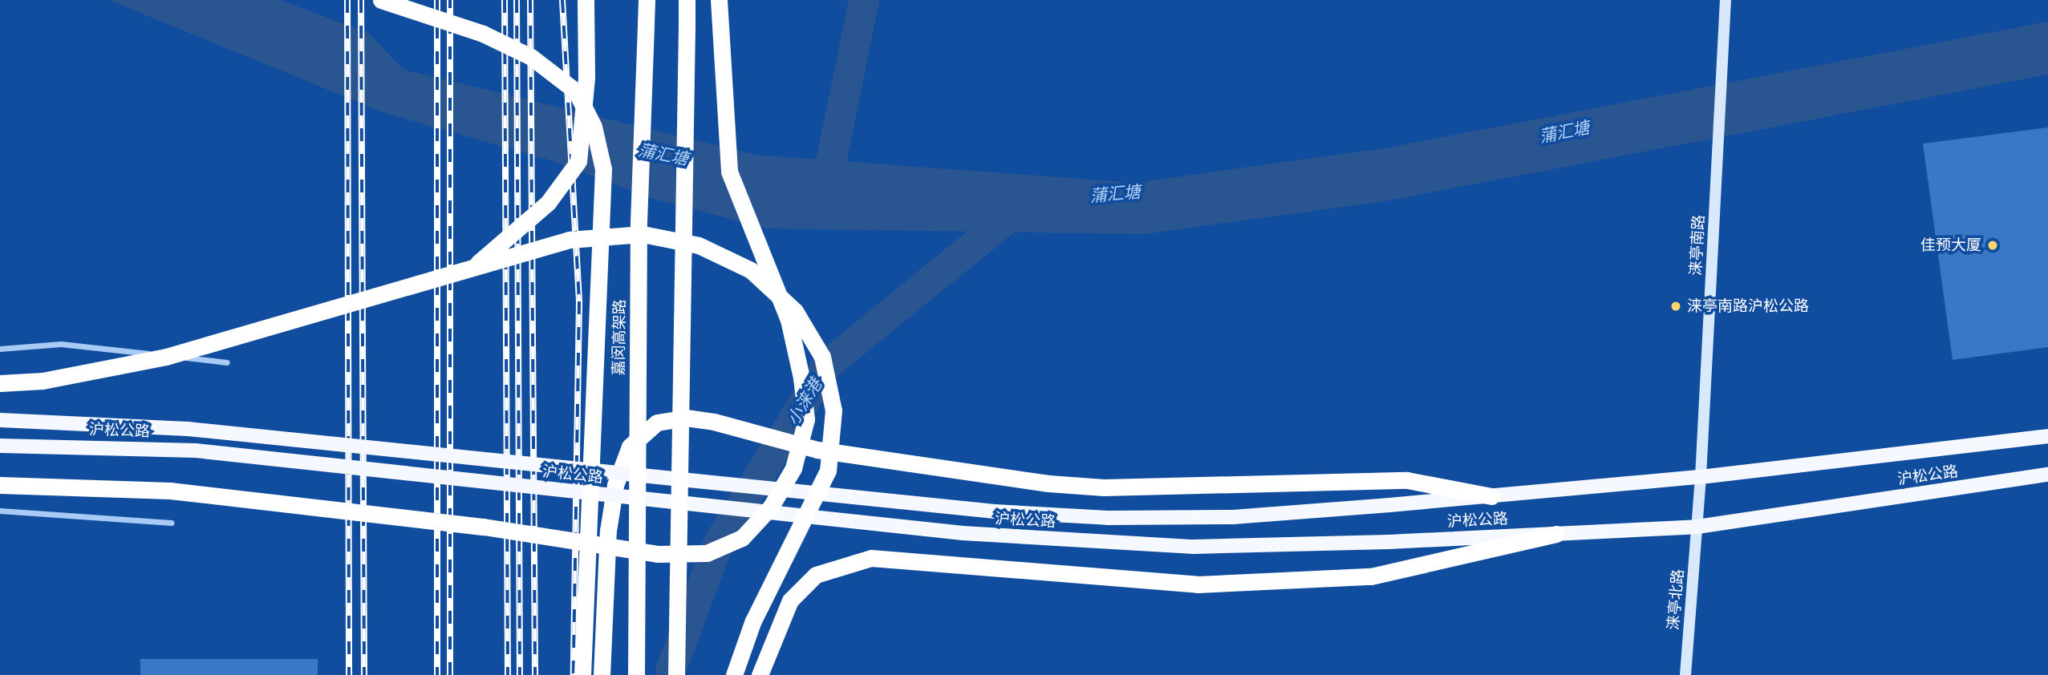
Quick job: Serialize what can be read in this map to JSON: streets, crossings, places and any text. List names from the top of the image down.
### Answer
{
  "streets": {
    "highway": ["嘉闵高架路"],
    "main road": ["沪松公路"],
    "street": ["涞亭南路", "涞亭北路"]
  },
  "crossings": [
    ["涞亭南路", "沪松公路"],
    ["涞亭南路", "涞亭北路"],
    ["沪松公路", "涞亭北路"]
  ],
  "water": ["蒲汇塘", "小涞港"],
  "places": ["佳预大厦", "涞亭南路沪松公路"]
}
